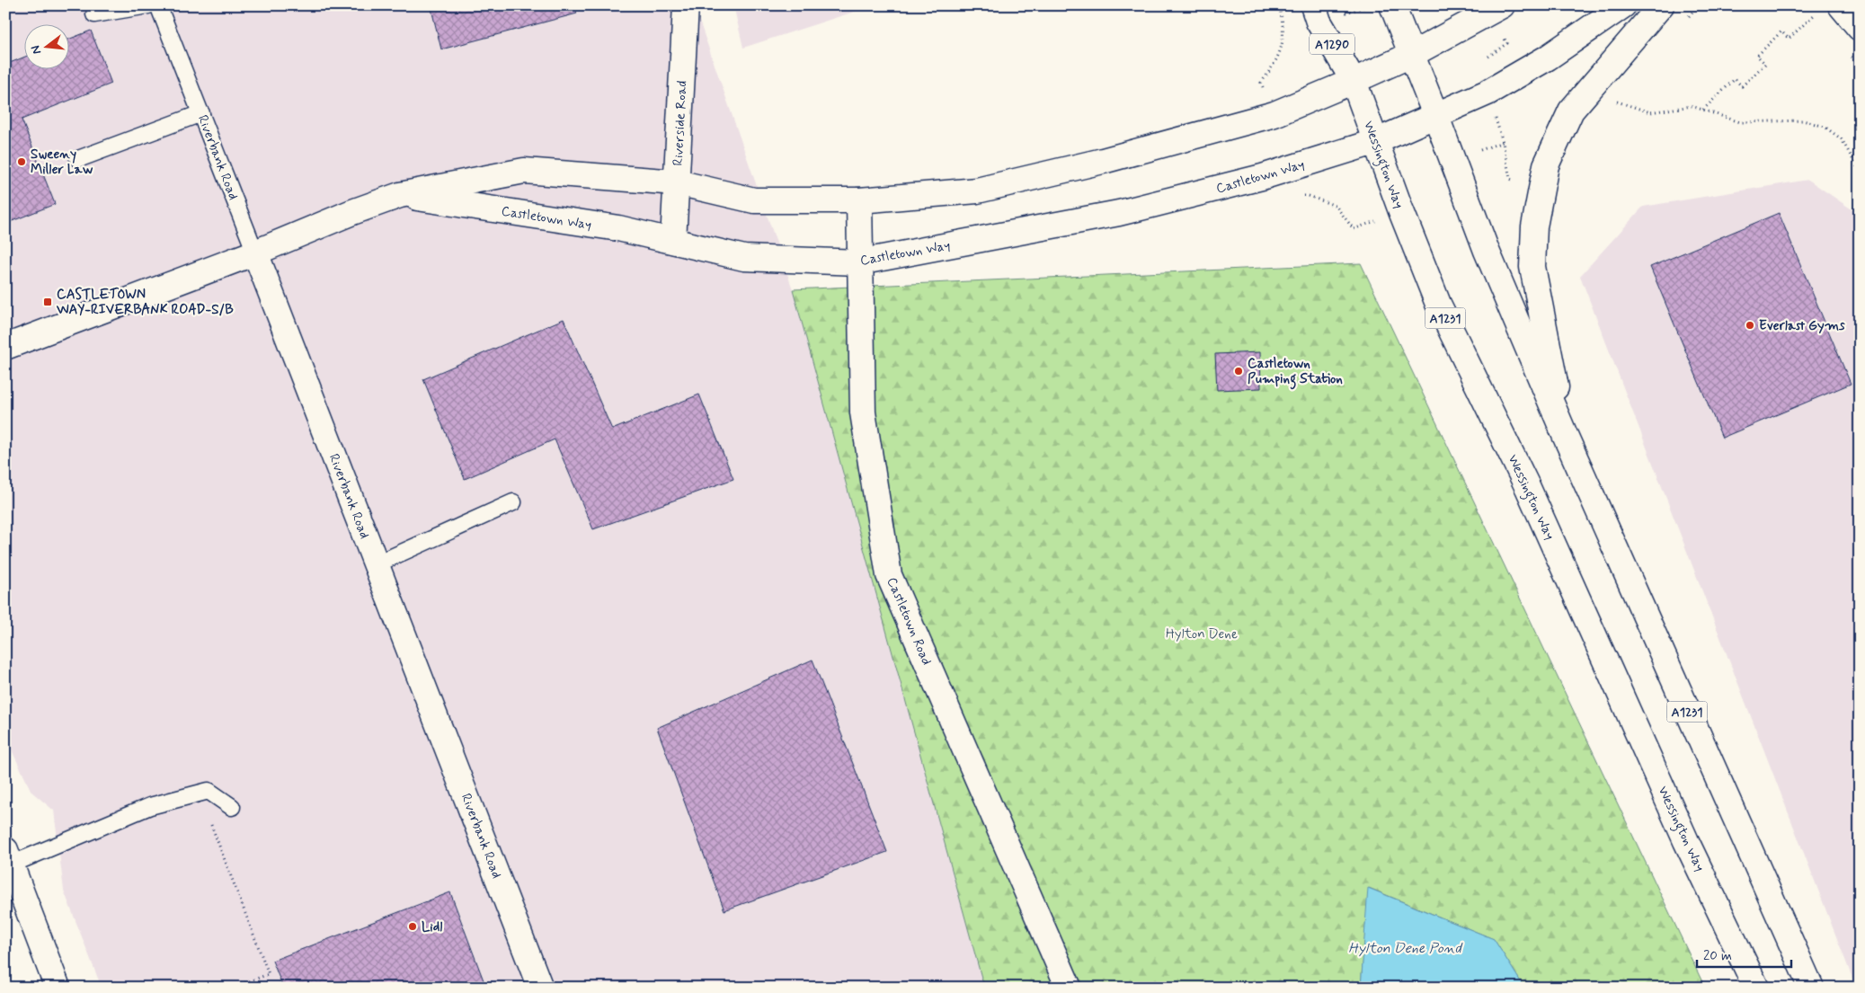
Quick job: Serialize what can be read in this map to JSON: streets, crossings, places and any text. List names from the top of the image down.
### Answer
{
  "streets": {
    "main road": [
      "A1290",
      "Riverside Road",
      "Riverbank Road",
      "Wessington Way",
      "Castletown Way",
      "A1231",
      "Castletown Road"
    ]
  },
  "crossings": [
    ["Riverside Road", "Castletown Way"],
    ["Riverbank Road", "Castletown Way"],
    ["Wessington Way", "Castletown Way"],
    ["Castletown Way", "A1231"],
    ["Castletown Way", "Castletown Road"]
  ],
  "water": ["Hylton Dene Pond"],
  "parks": ["Hylton Dene"],
  "places": {
    "other": [
      "Sweeny Miller Law",
      "Everlast Gyms",
      "Castletown Pumping Station",
      "Lidl"
    ],
    "transit": ["CASTLETOWN WAY-RIVERBANK ROAD-S/B"]
  },
  "scale_bar": "20 m",
  "north": "left"
}
